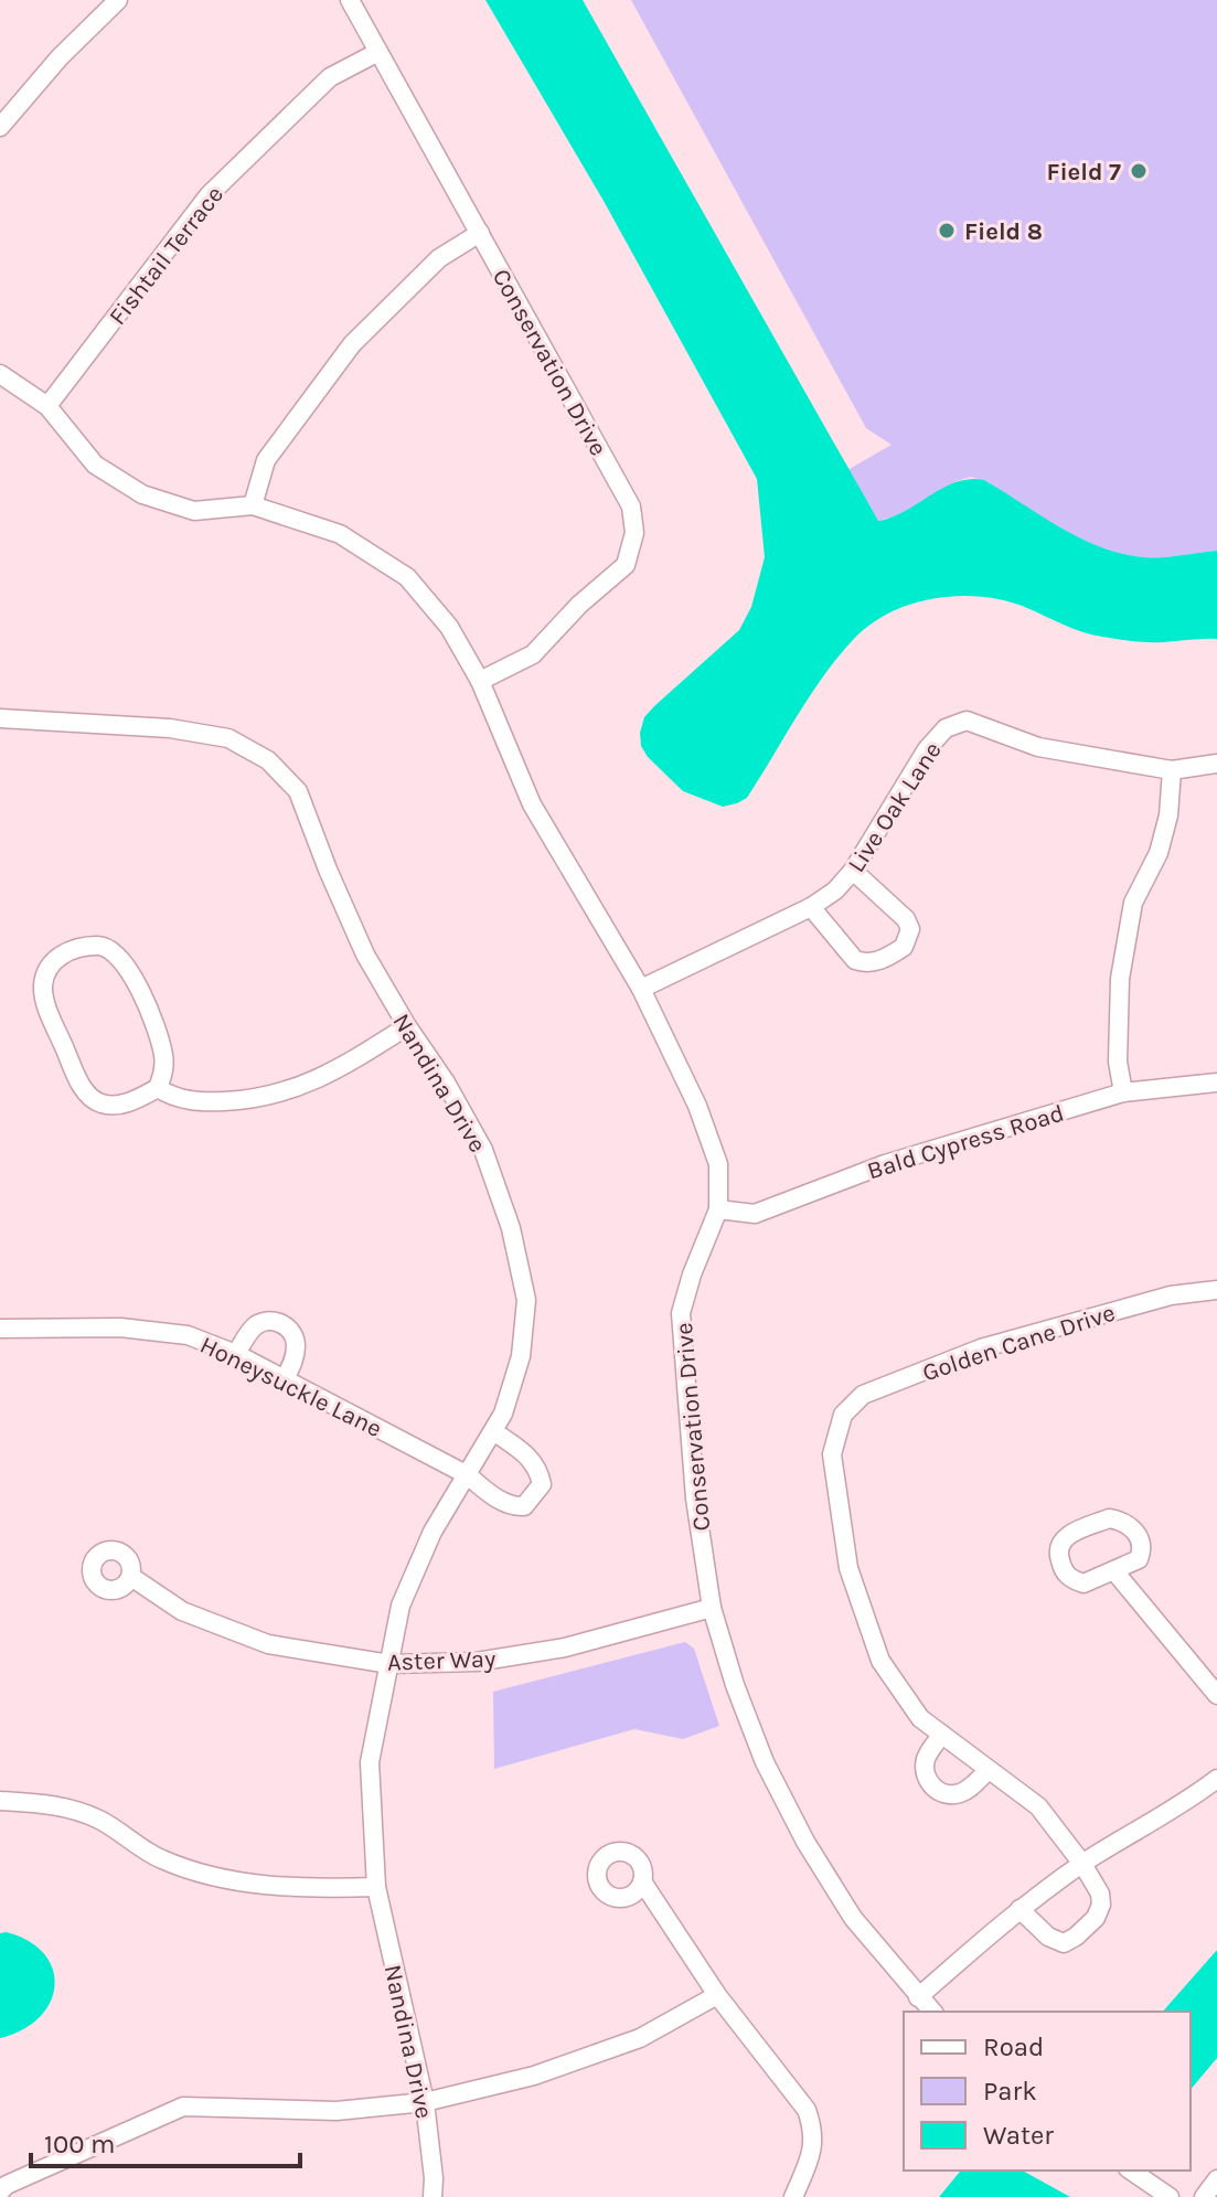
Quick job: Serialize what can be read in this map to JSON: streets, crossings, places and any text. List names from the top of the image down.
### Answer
{
  "streets": {
    "street": [
      "Fishtail Terrace",
      "Conservation Drive",
      "Live Oak Lane",
      "Nandina Drive",
      "Bald Cypress Road",
      "Golden Cane Drive",
      "Honeysuckle Lane",
      "Aster Way"
    ]
  },
  "crossings": [
    ["Fishtail Terrace", "Conservation Drive"],
    ["Conservation Drive", "Live Oak Lane"],
    ["Conservation Drive", "Bald Cypress Road"],
    ["Conservation Drive", "Aster Way"],
    ["Nandina Drive", "Honeysuckle Lane"],
    ["Nandina Drive", "Aster Way"]
  ],
  "places": ["Field 7", "Field 8"],
  "legend": ["Road", "Park", "Water"],
  "scale_bar": "100 m"
}
